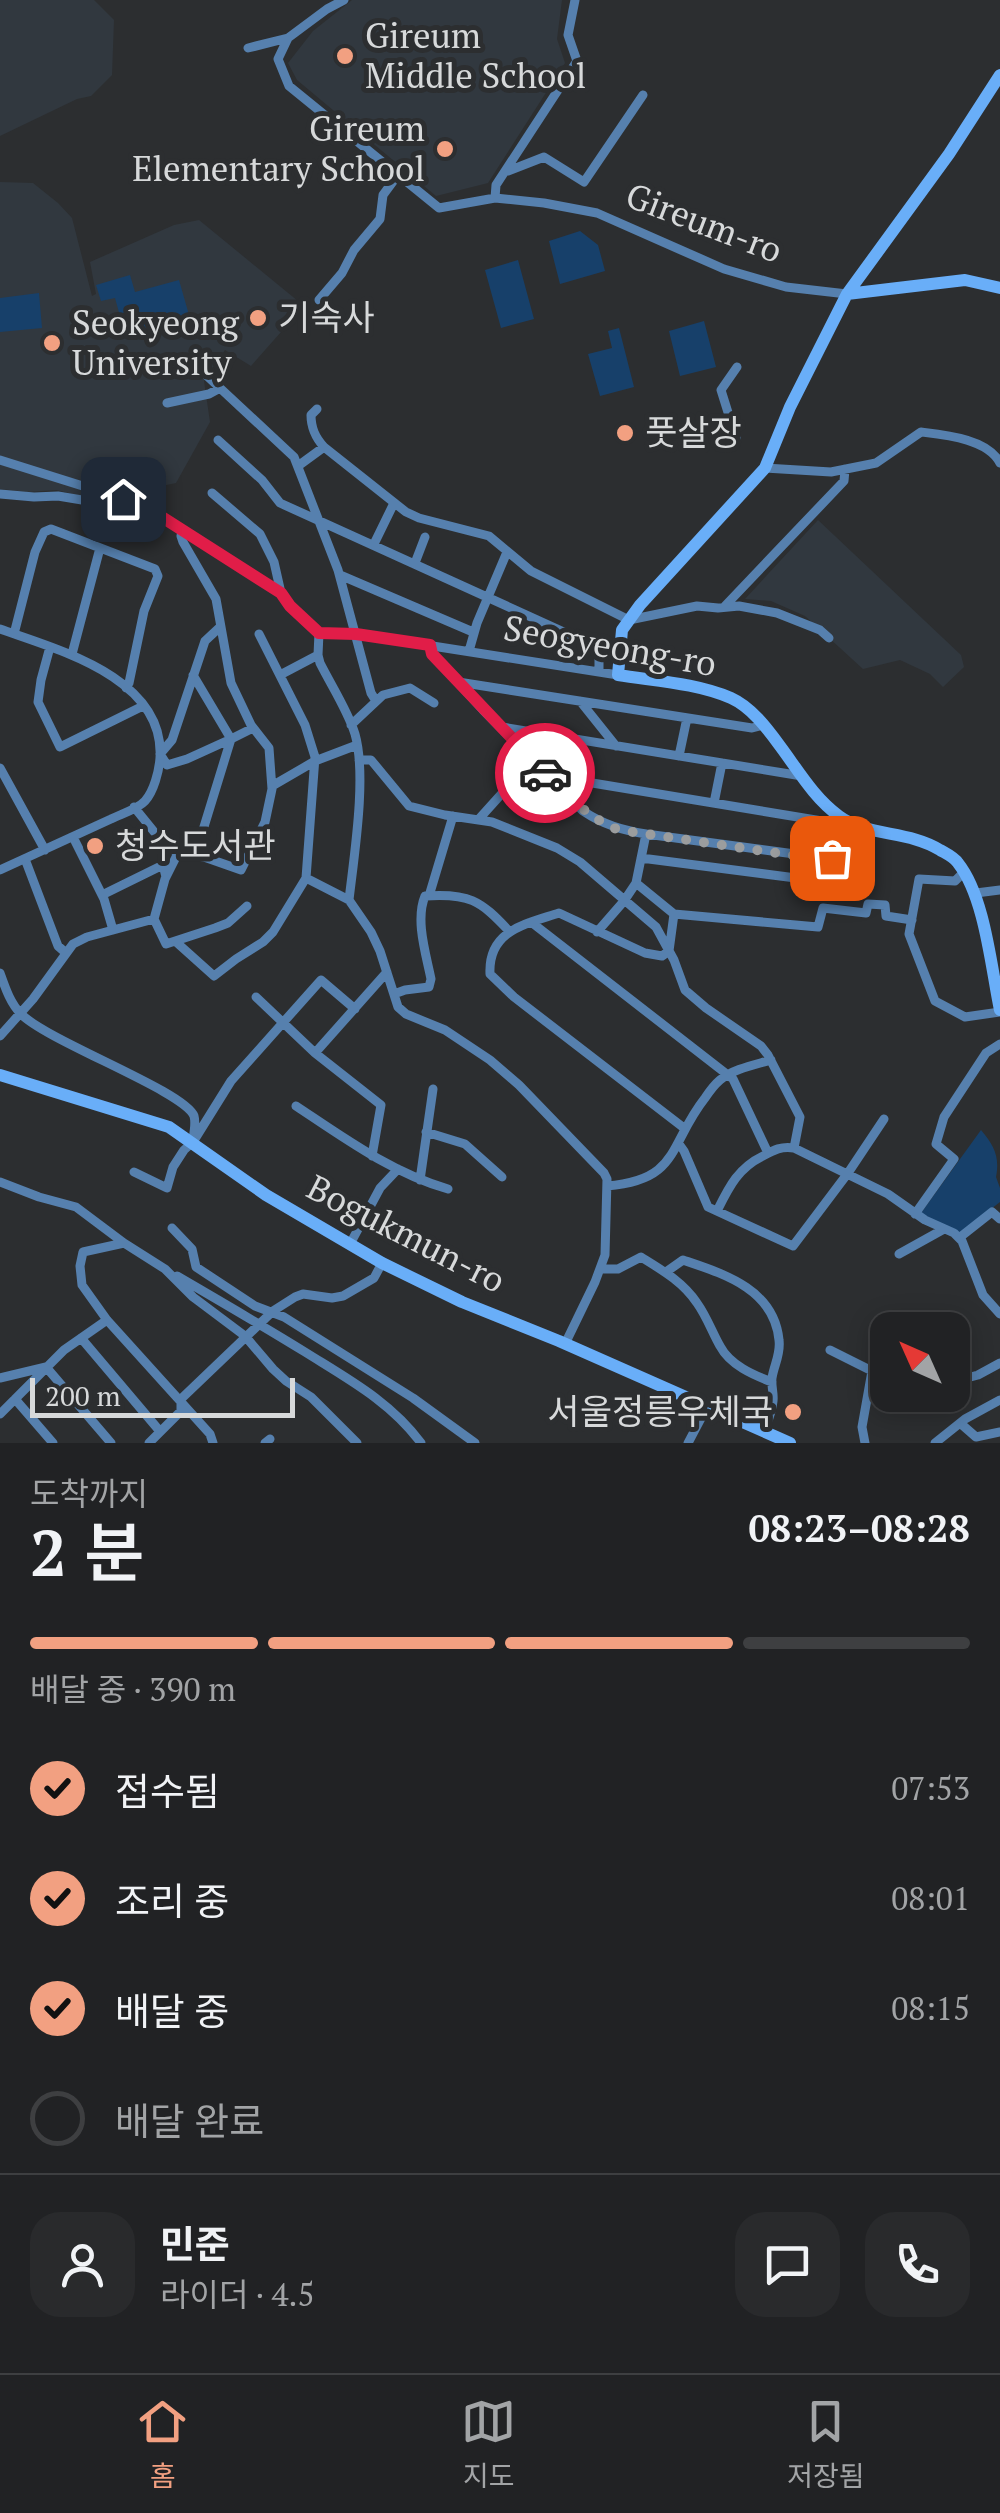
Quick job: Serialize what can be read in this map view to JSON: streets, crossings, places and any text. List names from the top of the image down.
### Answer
{
  "streets": {
    "street": ["Gireum-ro", "Seogyeong-ro", "Bogukmun-ro"]
  },
  "places": [
    "Gireum Middle School",
    "Gireum Elementary School",
    "기숙사",
    "Seokyeong University",
    "풋살장",
    "청수도서관",
    "서울정릉우체국"
  ],
  "scale_bar": "200 m",
  "north": "top left",
  "page": {
    "scale": "200 m",
    "heading": ["2 분", "도착까지", "08:23–08:28"],
    "panel": ["민준", "라이더 · 4.5"],
    "bar": "배달 중 · 390 m",
    "list": [
      ["접수됨", "07:53"],
      ["조리 중", "08:01"],
      ["배달 중", "08:15"],
      "배달 완료"
    ],
    "tabs": ["홈", "지도", "저장됨"]
  }
}
